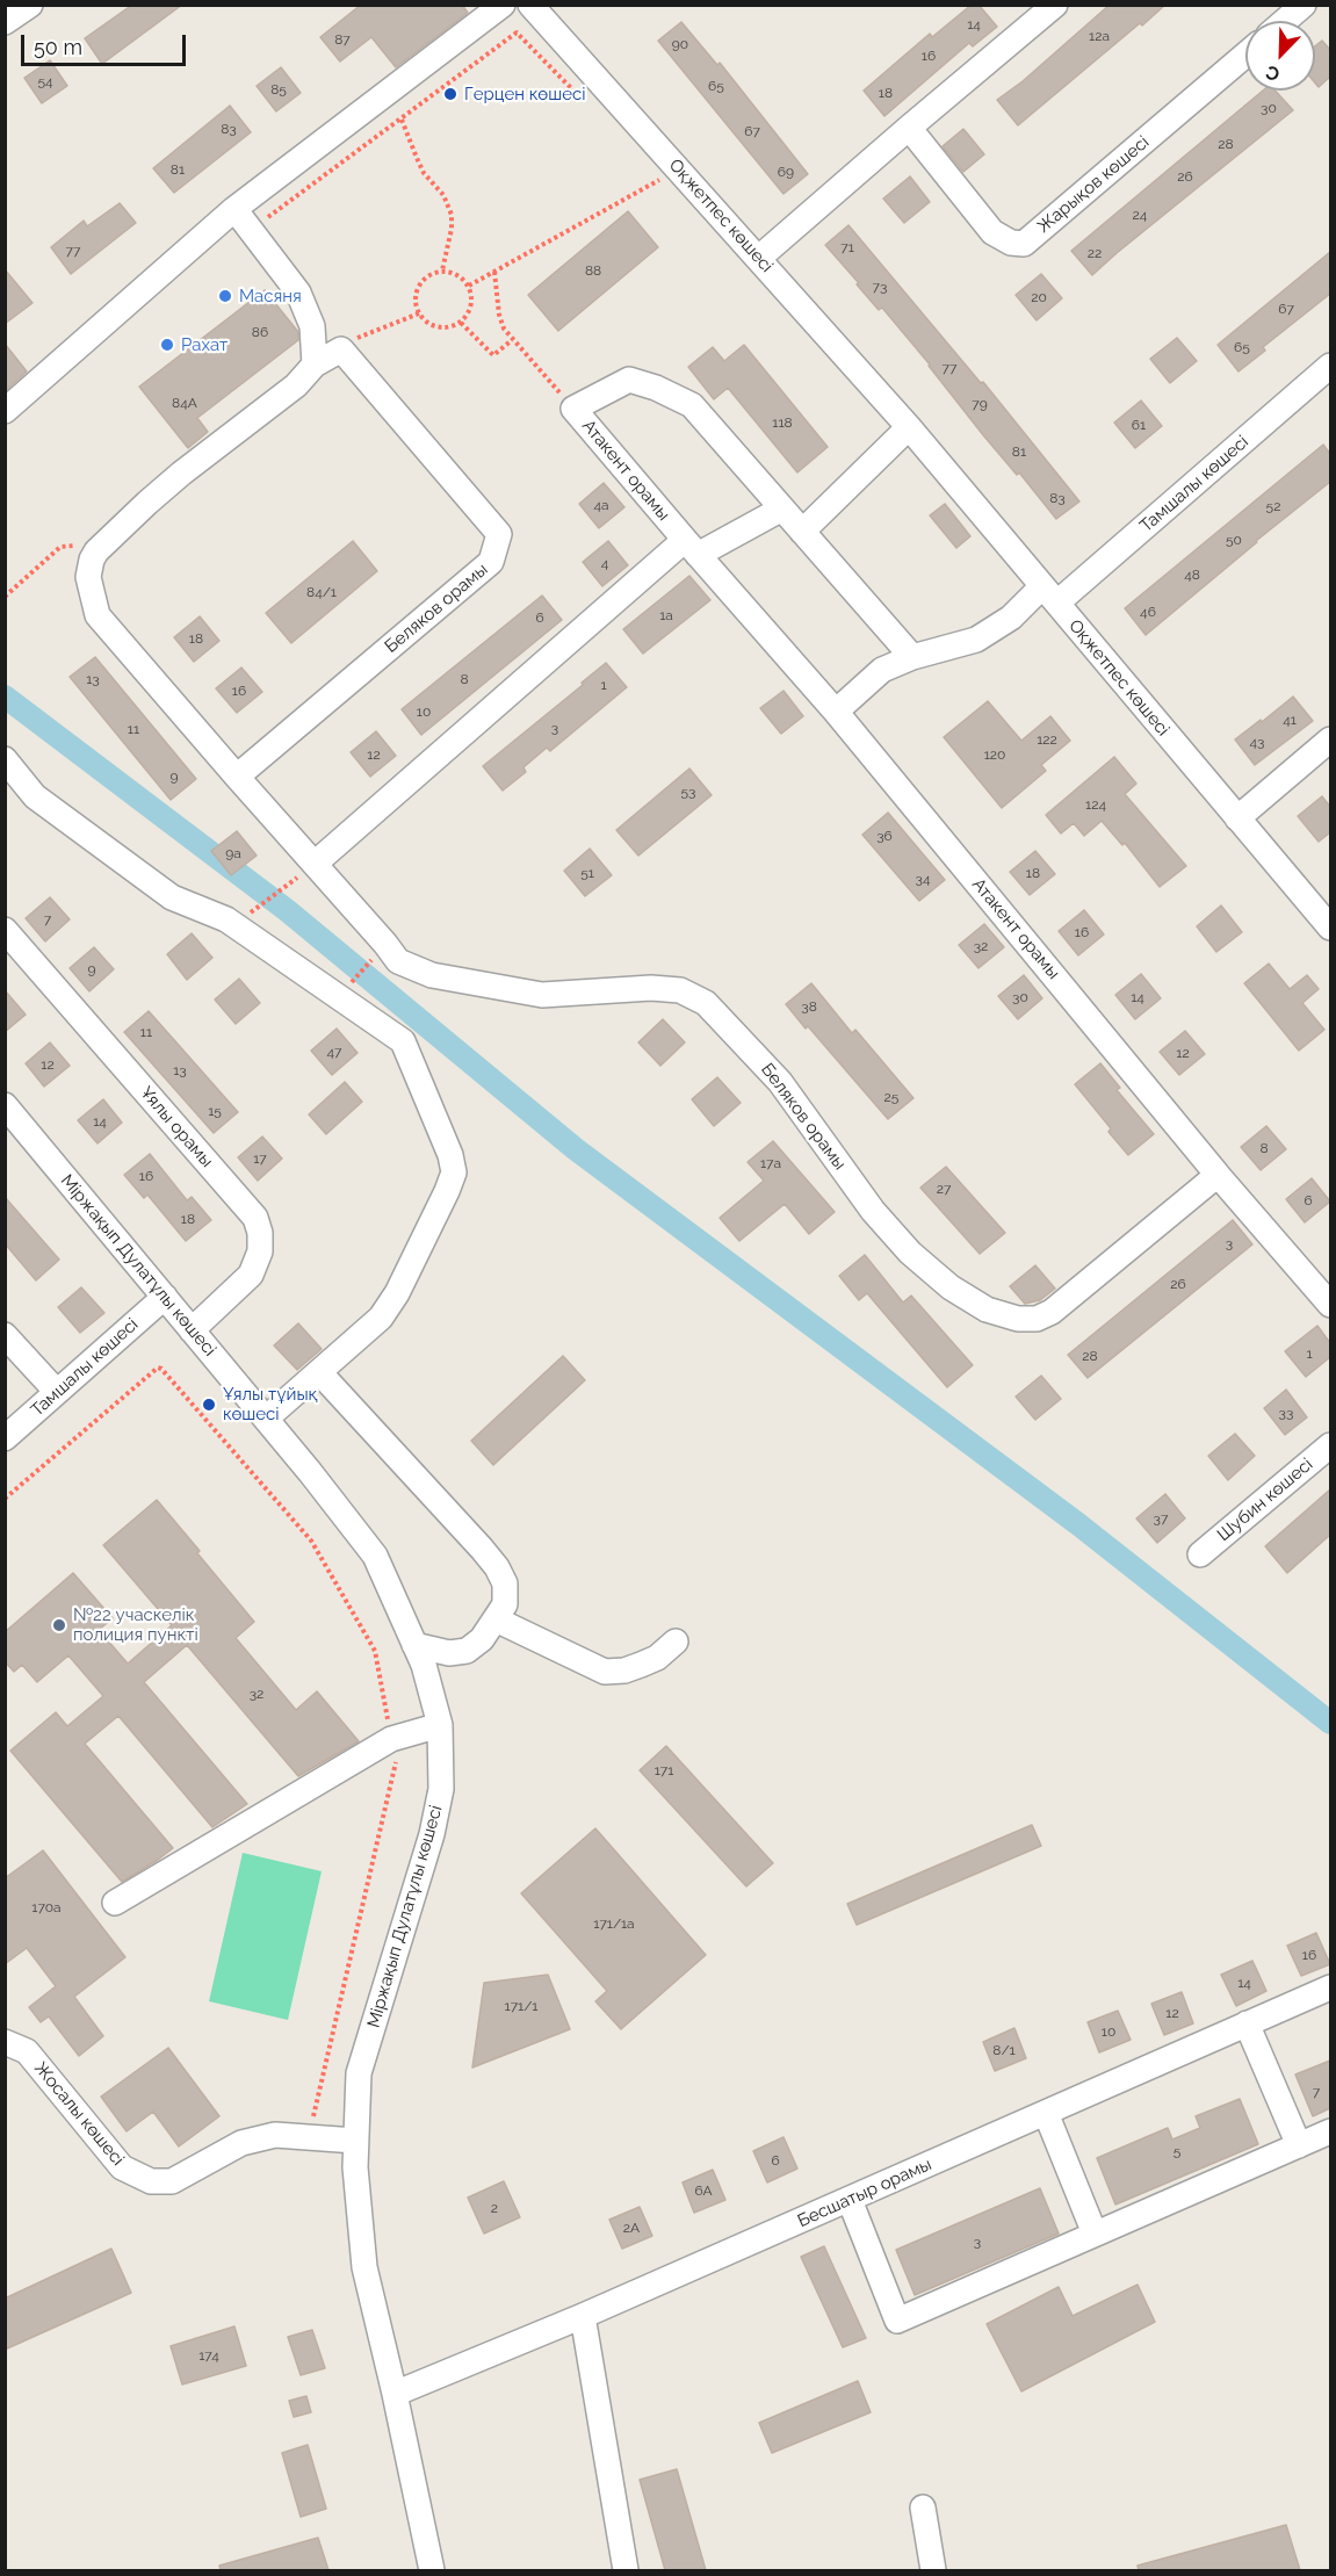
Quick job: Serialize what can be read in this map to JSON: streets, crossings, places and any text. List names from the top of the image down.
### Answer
{
  "streets": {
    "street": [
      "Жарықов көшесі",
      "Оқжетпес көшесі",
      "Атакент орамы",
      "Тамшалы көшесі",
      "Беляков орамы",
      "Ұялы орамы",
      "Міржақып Дулатұлы көшесі",
      "Шубин көшесі",
      "Жосалы көшесі",
      "Бесшатыр орамы"
    ]
  },
  "crossings": [
    ["Оқжетпес көшесі", "Тамшалы көшесі"],
    ["Атакент орамы", "Тамшалы көшесі"],
    ["Атакент орамы", "Беляков орамы"],
    ["Тамшалы көшесі", "Міржақып Дулатұлы көшесі"],
    ["Ұялы орамы", "Міржақып Дулатұлы көшесі"],
    ["Міржақып Дулатұлы көшесі", "Жосалы көшесі"],
    ["Міржақып Дулатұлы көшесі", "Бесшатыр орамы"]
  ],
  "places": [
    "Герцен көшесі",
    "Масяня",
    "Рахат",
    "Ұялы тұйық көшесі",
    "№22 учаскелік полиция пункті"
  ],
  "house_numbers": [
    "14",
    "12а",
    "87",
    "90",
    "16",
    "54",
    "65",
    "85",
    "18",
    "30",
    "83",
    "67",
    "28",
    "81",
    "69",
    "26",
    "24",
    "71",
    "77",
    "22",
    "88",
    "73",
    "20",
    "67",
    "86",
    "65",
    "77",
    "84А",
    "79",
    "118",
    "61",
    "81",
    "83",
    "4а",
    "52",
    "50",
    "4",
    "48",
    "84/1",
    "46",
    "1а",
    "6",
    "18",
    "13",
    "8",
    "1",
    "16",
    "10",
    "41",
    "3",
    "11",
    "122",
    "43",
    "12",
    "120",
    "9",
    "53",
    "124",
    "36",
    "9а",
    "51",
    "18",
    "34",
    "7",
    "16",
    "32",
    "9",
    "30",
    "14",
    "38",
    "11",
    "47",
    "12",
    "12",
    "13",
    "25",
    "15",
    "14",
    "8",
    "17",
    "17а",
    "16",
    "27",
    "6",
    "18",
    "3",
    "26",
    "1",
    "28",
    "33",
    "37",
    "32",
    "171",
    "170а",
    "171/1а",
    "16",
    "14",
    "171/1",
    "12",
    "10",
    "8/1",
    "7",
    "5",
    "6",
    "6А",
    "2",
    "2А",
    "3",
    "174"
  ],
  "scale_bar": "50 m",
  "north": "bottom left"
}
